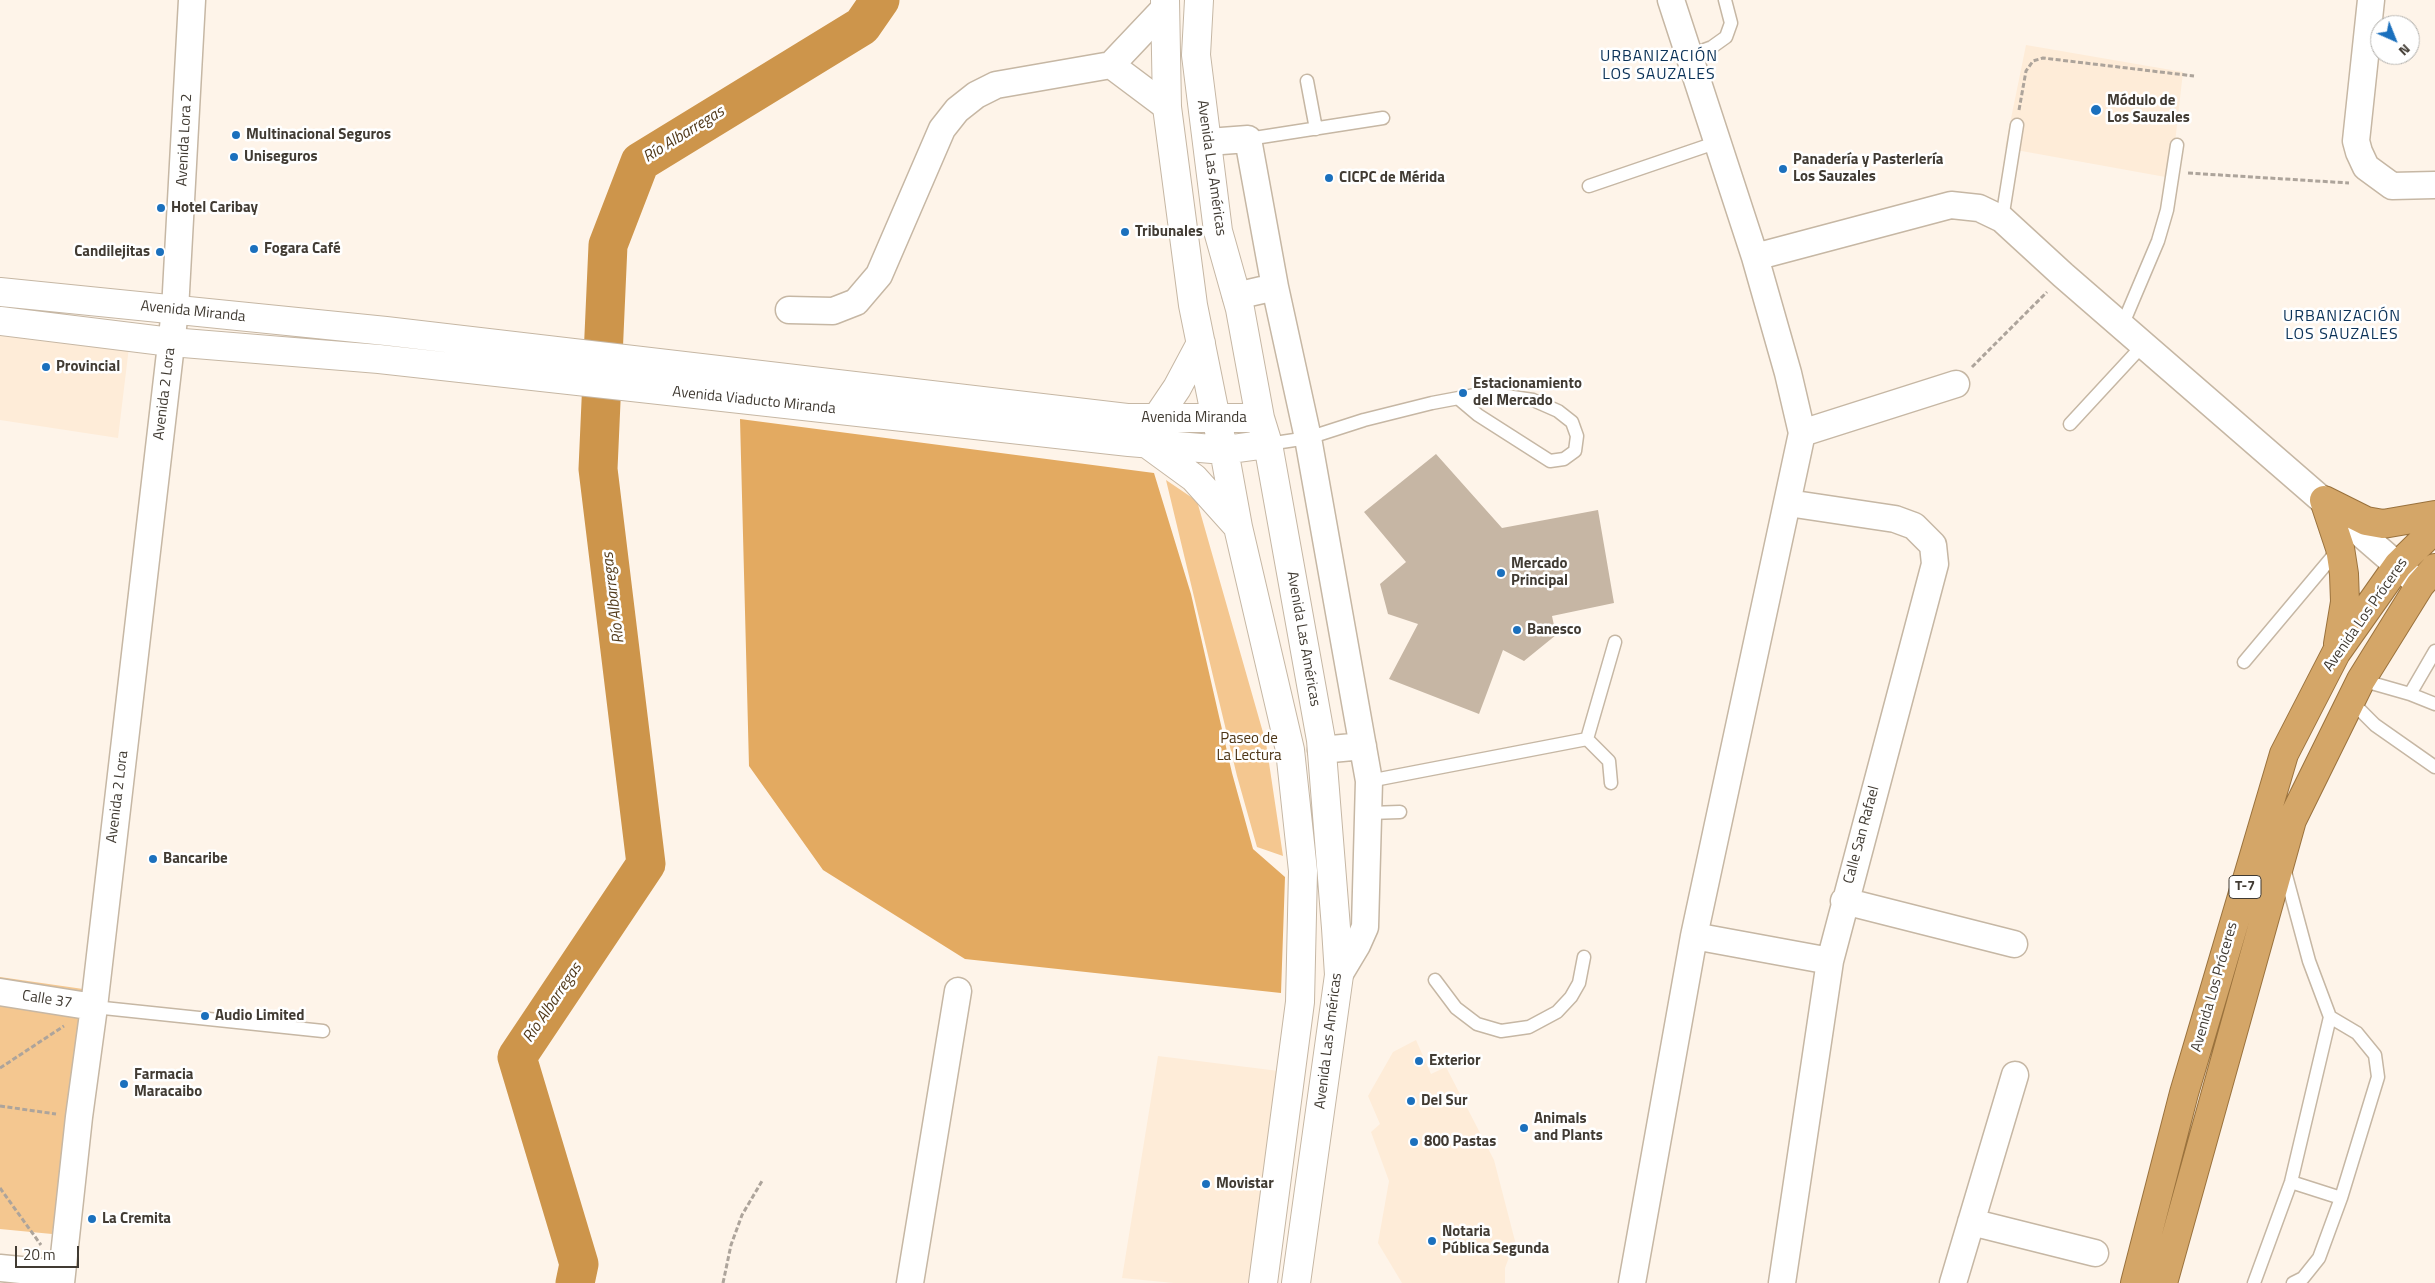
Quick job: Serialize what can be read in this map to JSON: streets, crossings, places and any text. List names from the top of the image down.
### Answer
{
  "streets": {
    "highway": ["Avenida Los Próceres", "T-7"],
    "street": [
      "Avenida Lora 2",
      "Avenida Las Américas",
      "Avenida Miranda",
      "Avenida 2 Lora",
      "Avenida Viaducto Miranda",
      "Calle San Rafael",
      "Calle 37"
    ]
  },
  "crossings": [
    ["Avenida Lora 2", "Avenida Miranda"],
    ["Avenida Lora 2", "Avenida 2 Lora"],
    ["Avenida Las Américas", "Avenida Miranda"],
    ["Avenida Miranda", "Avenida 2 Lora"],
    ["Avenida Miranda", "Avenida Viaducto Miranda"],
    ["Avenida 2 Lora", "Calle 37"],
    ["Avenida Los Próceres", "T-7"]
  ],
  "districts": ["URBANIZACIÓN LOS SAUZALES", "URBANIZACIÓN LOS SAUZALES"],
  "water": ["Río Albarregas"],
  "parks": ["Paseo de La Lectura"],
  "places": [
    "Módulo de Los Sauzales",
    "Multinacional Seguros",
    "Uniseguros",
    "Panadería y Pasterlería Los Sauzales",
    "CICPC de Mérida",
    "Hotel Caribay",
    "Tribunales",
    "Fogara Café",
    "Candilejitas",
    "Provincial",
    "Estacionamiento del Mercado",
    "Mercado Principal",
    "Banesco",
    "Bancaribe",
    "Audio Limited",
    "Exterior",
    "Farmacia Maracaibo",
    "Del Sur",
    "Animals and Plants",
    "800 Pastas",
    "Movistar",
    "La Cremita",
    "Notaria Pública Segunda"
  ],
  "scale_bar": "20 m",
  "north": "bottom right"
}
